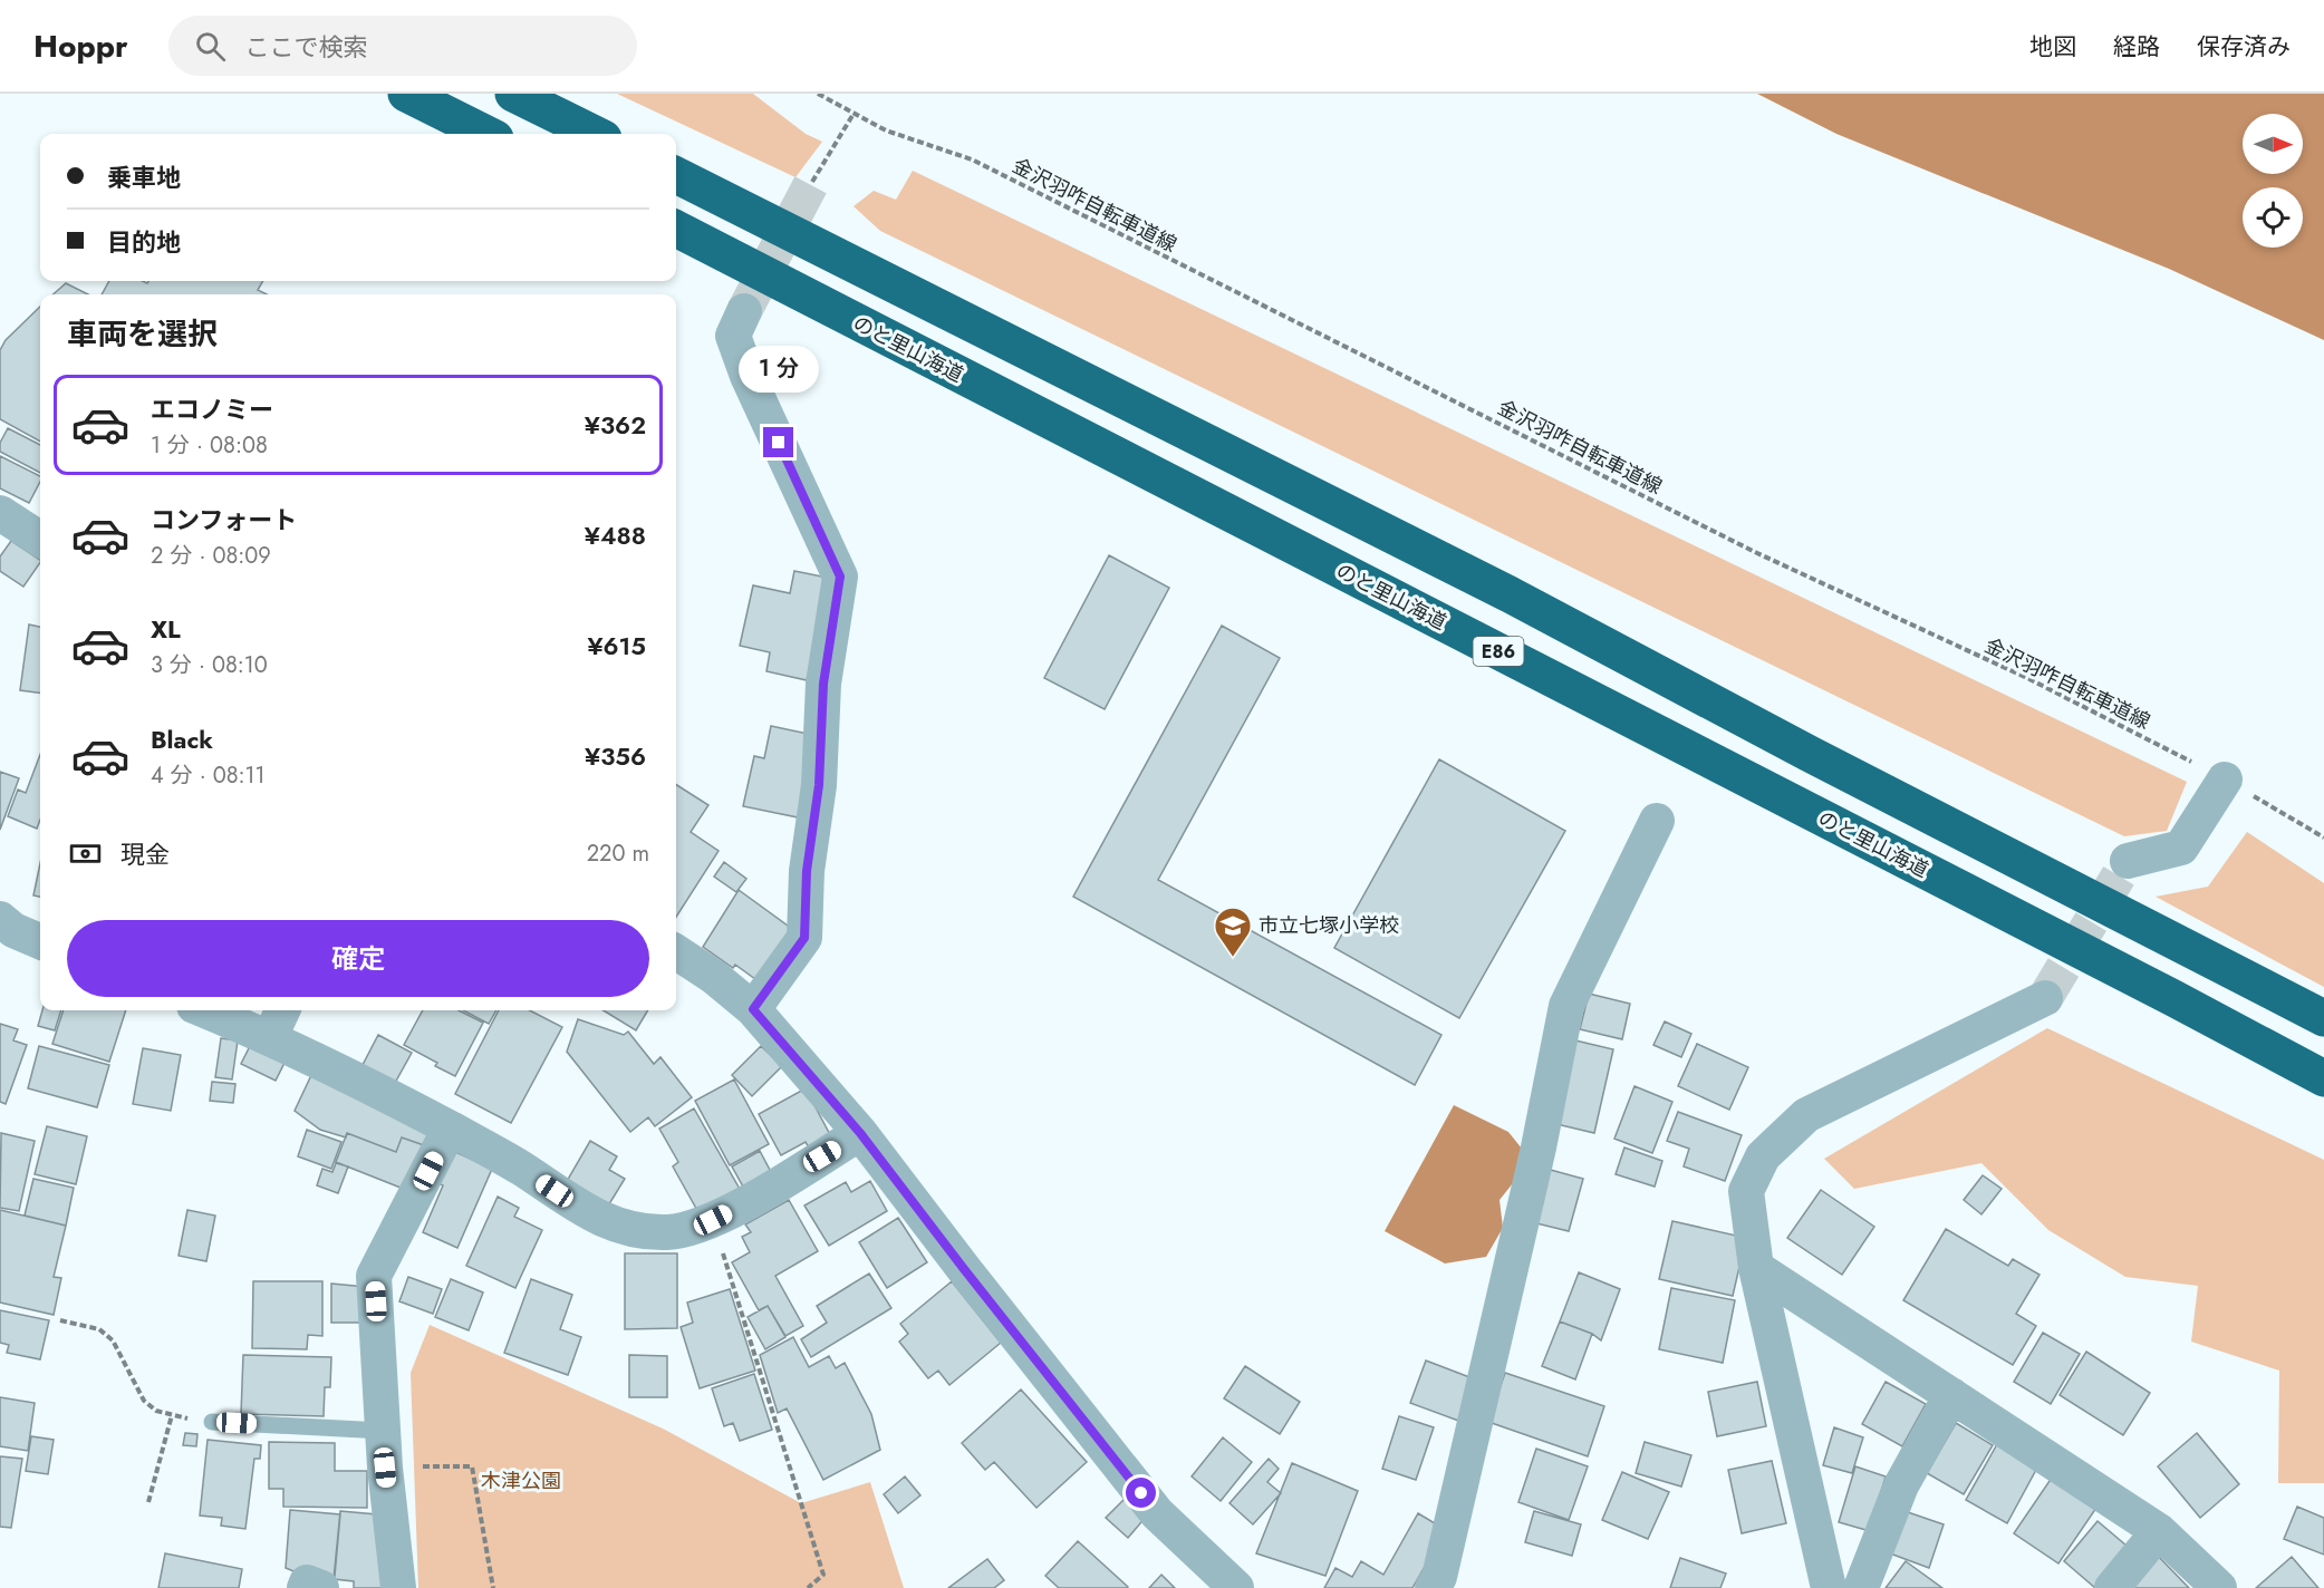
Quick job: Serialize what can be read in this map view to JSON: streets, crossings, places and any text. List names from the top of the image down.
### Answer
{
  "streets": {
    "highway": ["のと里山海道", "E86"],
    "path": ["金沢羽咋自転車道線"]
  },
  "parks": ["木津公園"],
  "places": {
    "school or university": ["市立七塚小学校"]
  },
  "north": "right",
  "page": {
    "header": "Hoppr",
    "search": "ここで検索",
    "nav": ["地図", "経路", "保存済み"],
    "banner": ["乗車地", "目的地"],
    "heading": "車両を選択",
    "bubble": "1 分",
    "list": [
      {
        "name": "エコノミー",
        "note": "1 分 · 08:08",
        "value": "¥362"
      },
      {
        "name": "コンフォート",
        "note": "2 分 · 08:09",
        "value": "¥488"
      },
      {
        "name": "XL",
        "note": "3 分 · 08:10",
        "value": "¥615"
      },
      {
        "name": "Black",
        "note": "4 分 · 08:11",
        "value": "¥356"
      }
    ],
    "pay": ["現金", "220 m"],
    "buttons": "確定"
  }
}
